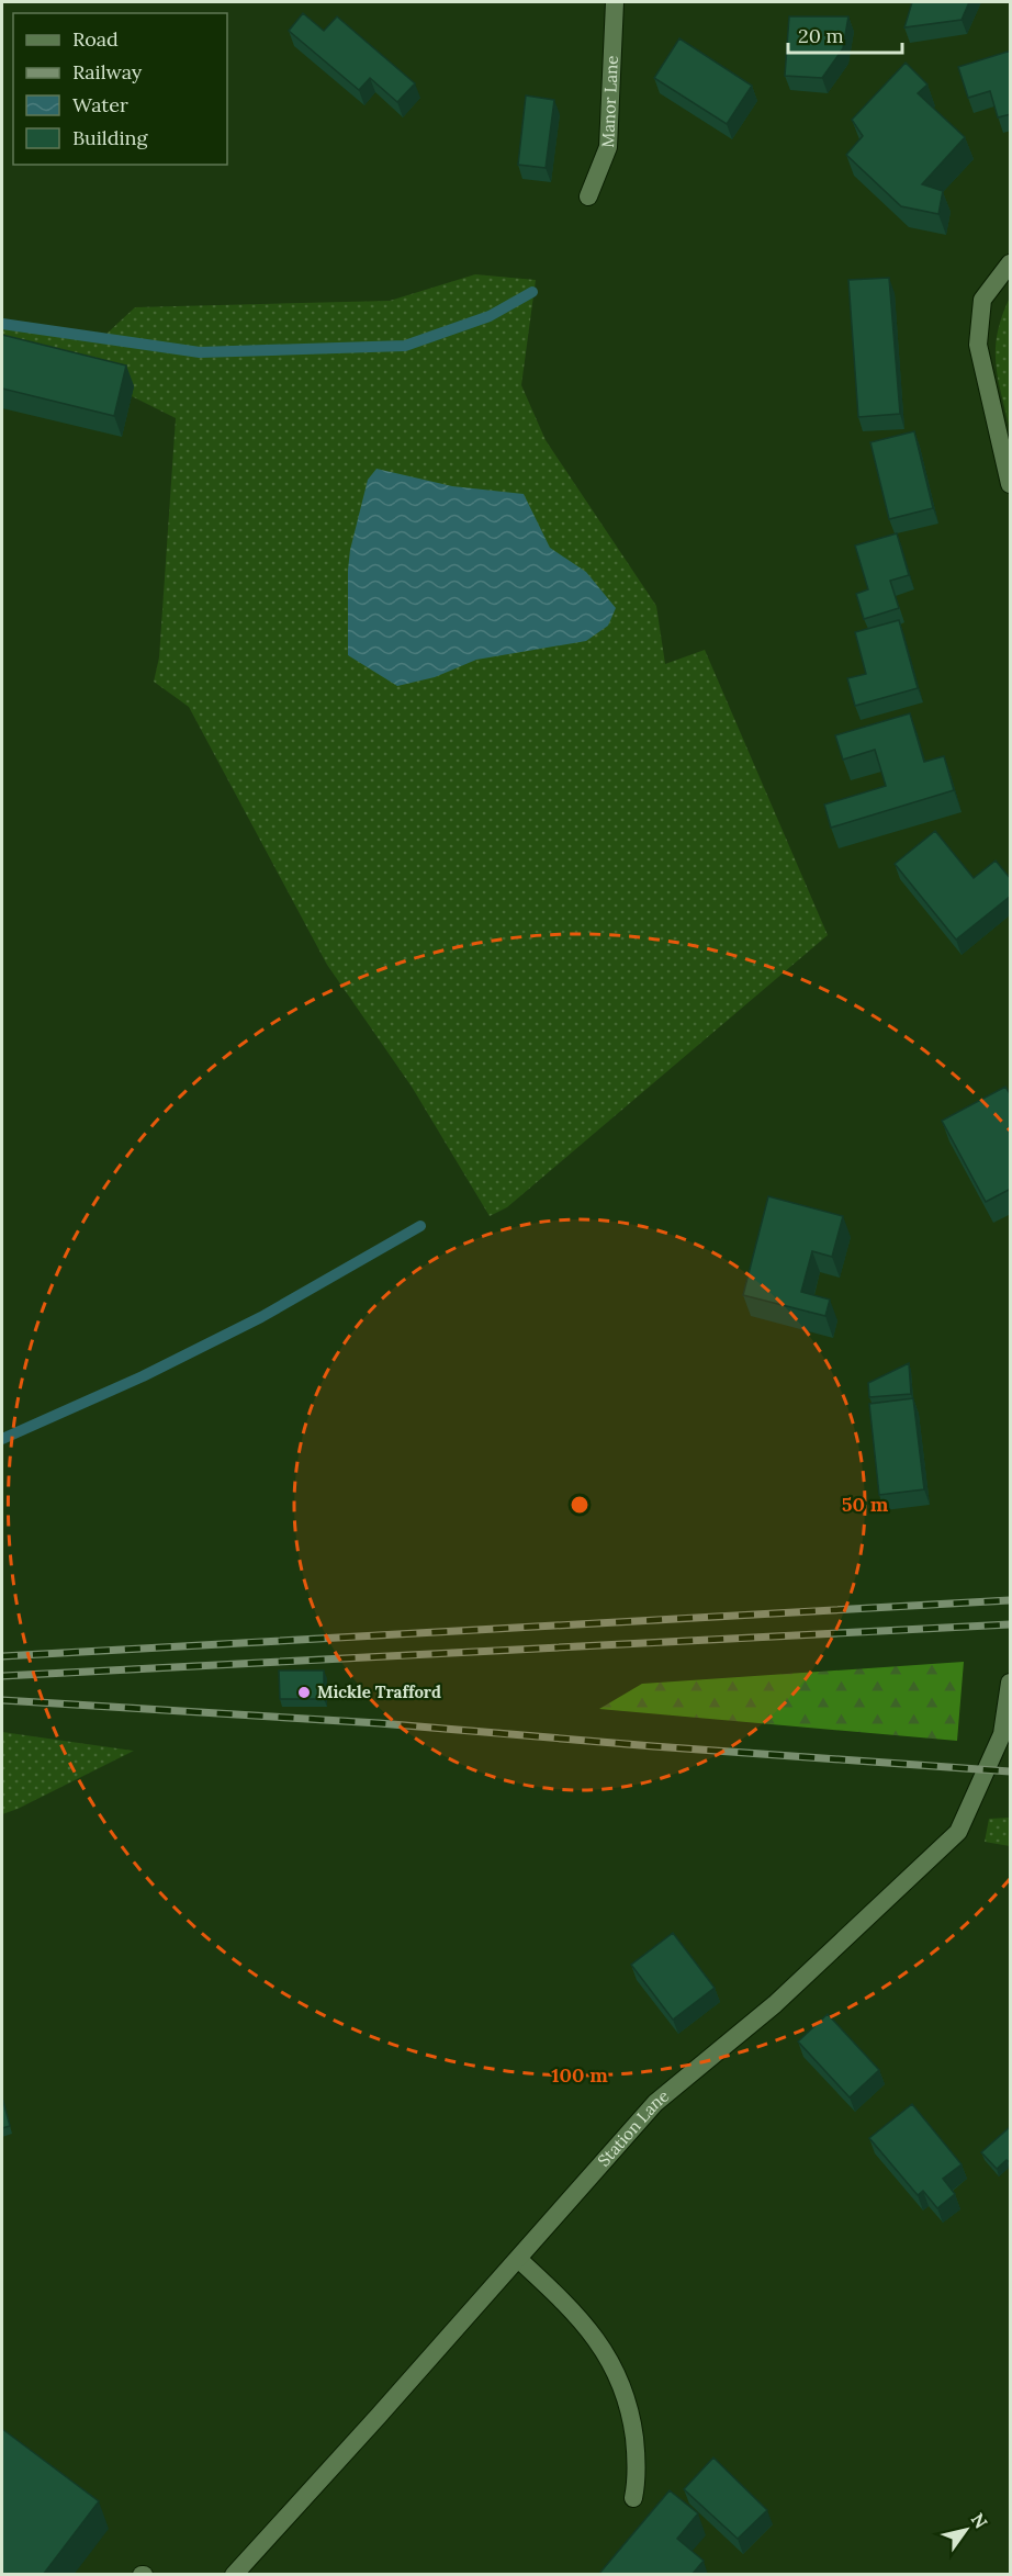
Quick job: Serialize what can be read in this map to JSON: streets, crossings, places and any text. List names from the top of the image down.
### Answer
{
  "streets": {
    "street": ["Manor Lane", "Station Lane"]
  },
  "places": ["Mickle Trafford"],
  "legend": [
    "Road",
    "Railway",
    "Water",
    "Building"
  ],
  "scale_bar": "20 m",
  "north": "top right",
  "rings": ["50 m", "100 m"]
}
